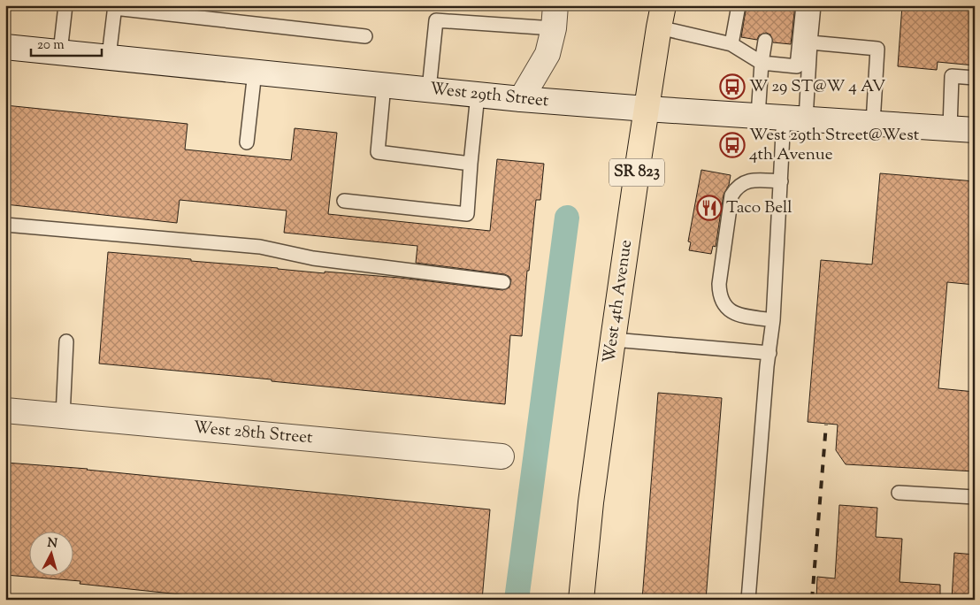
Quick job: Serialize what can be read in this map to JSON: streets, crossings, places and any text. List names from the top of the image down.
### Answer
{
  "streets": {
    "main road": ["SR 823", "West 4th Avenue"],
    "street": ["West 29th Street", "West 28th Street"]
  },
  "crossings": [
    ["West 29th Street", "West 4th Avenue"]
  ],
  "places": {
    "bus stop": ["W 29 ST@W 4 AV", "West 29th Street@West 4th Avenue"],
    "restaurant": ["Taco Bell"]
  },
  "scale_bar": "20 m",
  "north": "top"
}
